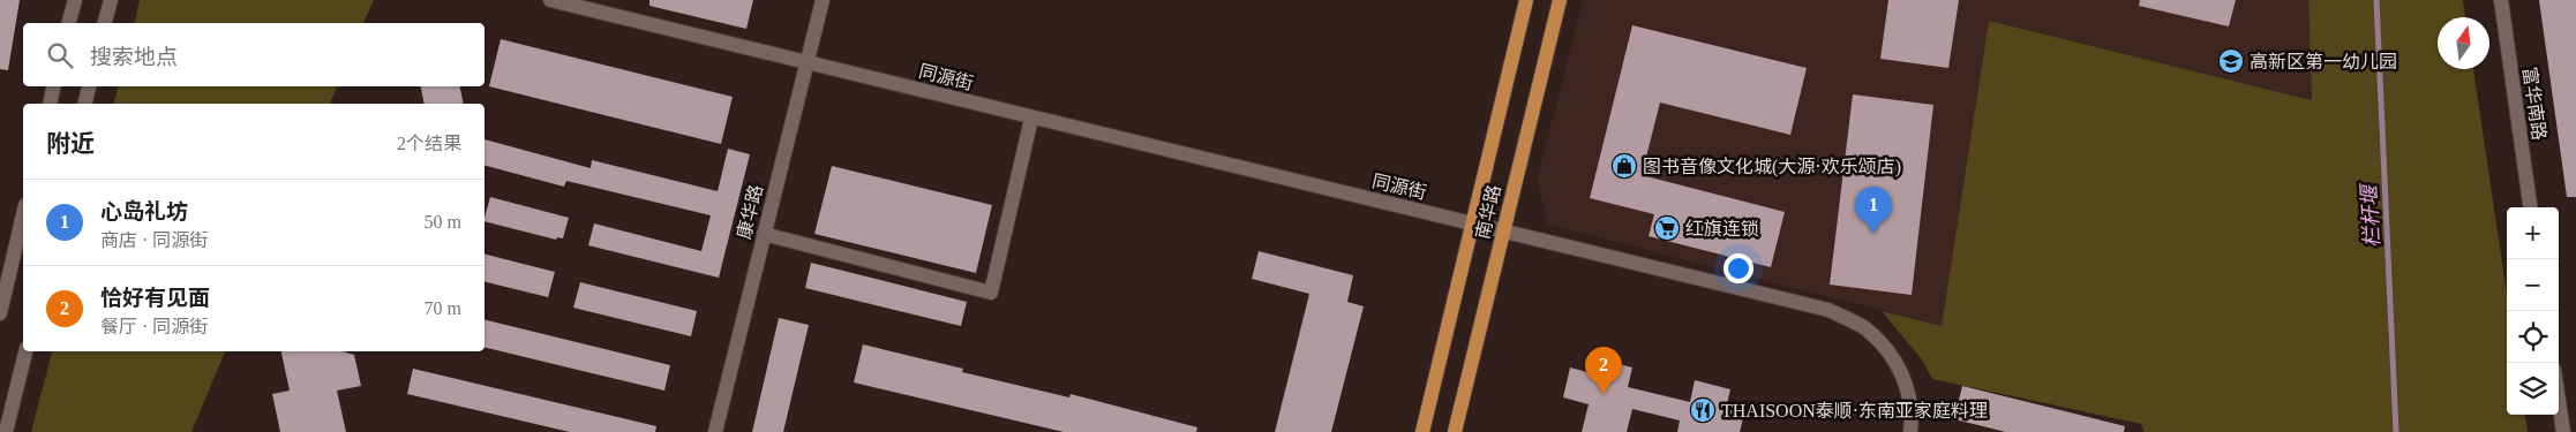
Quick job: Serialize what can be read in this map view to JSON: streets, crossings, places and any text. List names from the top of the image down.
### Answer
{
  "streets": {
    "main road": ["南华路"],
    "street": ["同源街", "富华南路", "康华路"]
  },
  "crossings": [
    ["同源街", "康华路"],
    ["同源街", "南华路"]
  ],
  "water": ["栏杆堰"],
  "places": {
    "school or university": ["高新区第一幼儿园"],
    "shop": ["图书音像文化城(大源·欢乐颂店)"],
    "supermarket": ["红旗连锁"],
    "restaurant": ["THAISOON泰顺·东南亚家庭料理"]
  },
  "north": "top",
  "page": {
    "search": "搜索地点",
    "heading": ["附近", "2个结果"],
    "list": [
      {
        "mark": "1",
        "name": "心岛礼坊",
        "note": "商店 · 同源街",
        "value": "50 m"
      },
      {
        "mark": "2",
        "name": "恰好有见面",
        "note": "餐厅 · 同源街",
        "value": "70 m"
      }
    ],
    "pins": ["1", "2"],
    "map_buttons": ["+", "−"]
  }
}
